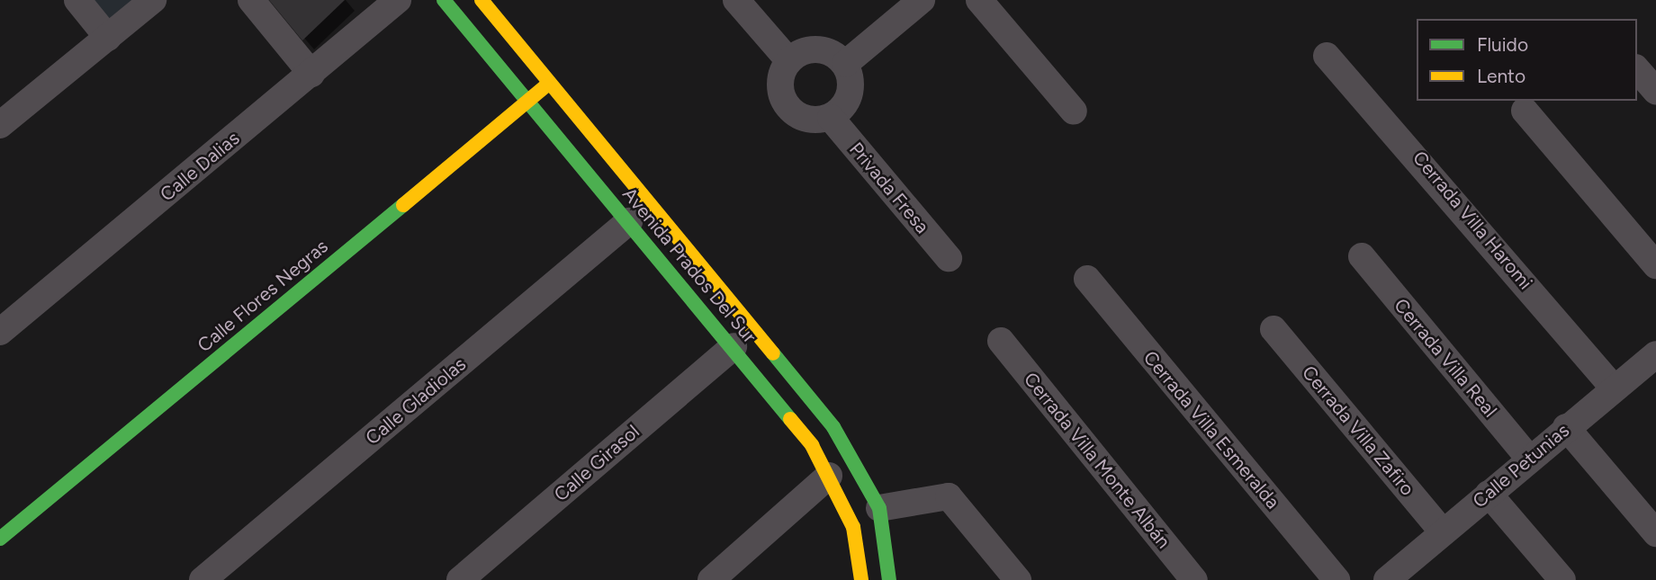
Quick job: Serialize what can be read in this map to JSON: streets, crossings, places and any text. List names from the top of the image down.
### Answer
{
  "streets": {
    "main road": ["Avenida Prados Del Sur", "Calle Flores Negras"],
    "street": [
      "Calle Dalias",
      "Privada Fresa",
      "Cerrada Villa Haromi",
      "Cerrada Villa Real",
      "Calle Gladiolas",
      "Cerrada Villa Esmeralda",
      "Cerrada Villa Zafiro",
      "Cerrada Villa Monte Albán",
      "Calle Girasol",
      "Calle Petunias"
    ]
  },
  "crossings": [
    ["Cerrada Villa Haromi", "Calle Petunias"],
    ["Avenida Prados Del Sur", "Calle Flores Negras"],
    ["Avenida Prados Del Sur", "Calle Gladiolas"],
    ["Avenida Prados Del Sur", "Calle Girasol"],
    ["Cerrada Villa Real", "Calle Petunias"],
    ["Cerrada Villa Zafiro", "Calle Petunias"]
  ],
  "legend": ["Fluido", "Lento"]
}
